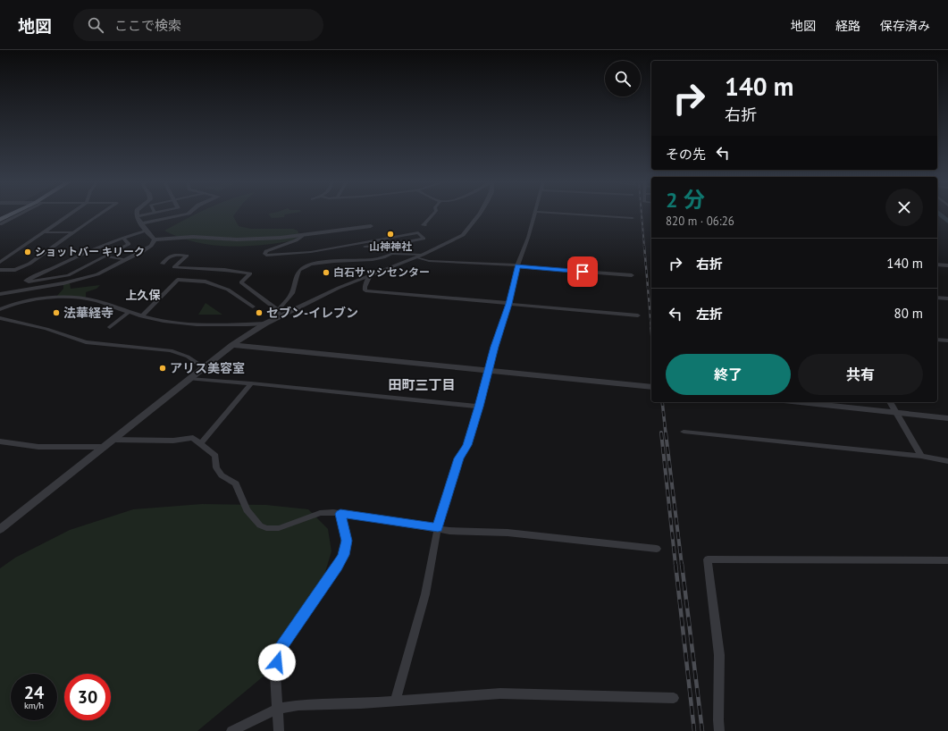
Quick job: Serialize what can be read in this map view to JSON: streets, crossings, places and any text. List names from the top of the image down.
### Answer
{
  "districts": ["上久保", "田町三丁目"],
  "places": [
    "山神神社",
    "ショットバー キリーク",
    "白石サッシセンター",
    "法華経寺",
    "セブン-イレブン",
    "アリス美容室"
  ],
  "page": {
    "header": "地図",
    "search": "ここで検索",
    "nav": ["地図", "経路", "保存済み"],
    "turn": ["140 m", "右折"],
    "then": "その先",
    "heading": ["2 分", "820 m · 06:26"],
    "list": [
      {
        "name": "右折",
        "value": "140 m"
      },
      {
        "name": "左折",
        "value": "80 m"
      }
    ],
    "buttons": ["終了", "共有"],
    "speed": "24 km/h",
    "limit": "30"
  }
}
